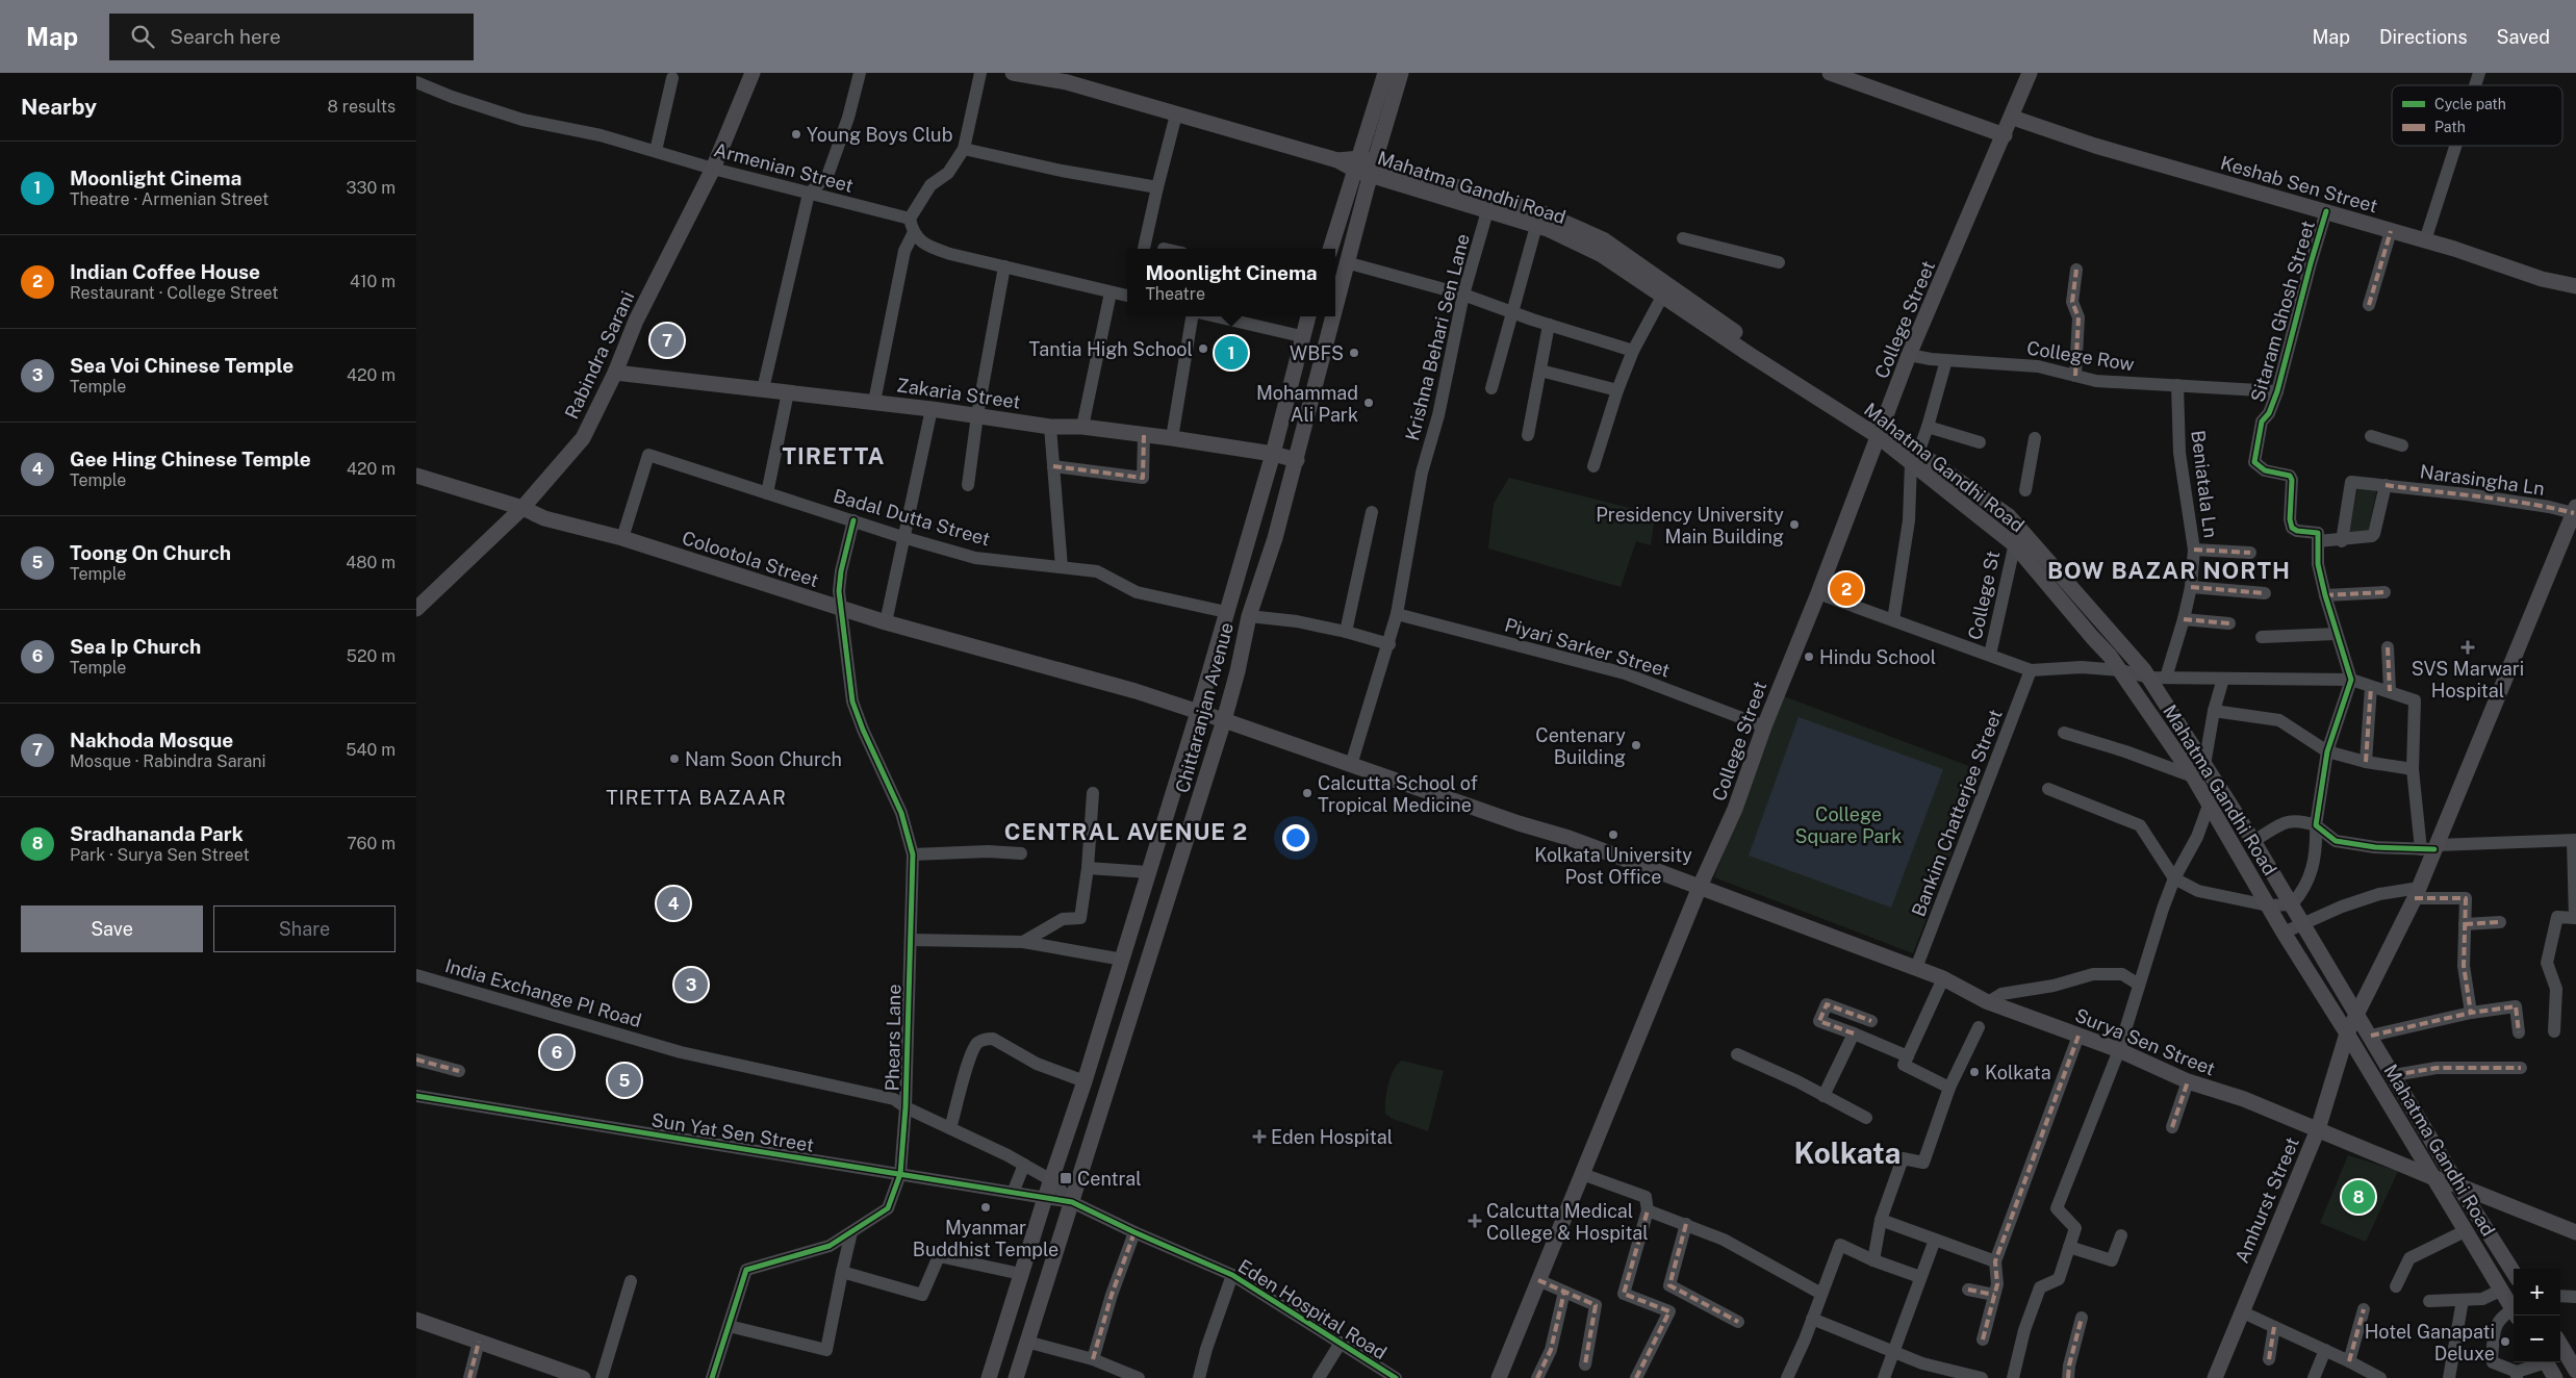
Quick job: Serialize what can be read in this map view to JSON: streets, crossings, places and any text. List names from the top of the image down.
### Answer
{
  "streets": {
    "main road": [
      "Keshab Sen Street",
      "Mahatma Gandhi Road",
      "College Street",
      "Rabindra Sarani",
      "Zakaria Street",
      "Colootola Street",
      "Chittaranjan Avenue",
      "Surya Sen Street",
      "Amhurst Street"
    ],
    "street": [
      "Armenian Street",
      "Sitaram Ghosh Street",
      "Krishna Behari Sen Lane",
      "College Row",
      "Narasingha Ln",
      "Beniatala Ln",
      "Badal Dutta Street",
      "College St",
      "Piyari Sarker Street",
      "Bankim Chatterjee Street",
      "India Exchange PI Road",
      "Phears Lane",
      "Sun Yat Sen Street",
      "Eden Hospital Road"
    ]
  },
  "crossings": [
    ["Armenian Street", "Rabindra Sarani"],
    ["Keshab Sen Street", "Sitaram Ghosh Street"],
    ["Keshab Sen Street", "College Street"],
    ["Mahatma Gandhi Road", "College Street"],
    ["Mahatma Gandhi Road", "Krishna Behari Sen Lane"],
    ["Mahatma Gandhi Road", "College St"],
    ["Mahatma Gandhi Road", "Chittaranjan Avenue"],
    ["Mahatma Gandhi Road", "Surya Sen Street"],
    ["Mahatma Gandhi Road", "Amhurst Street"],
    ["Sitaram Ghosh Street", "College Row"],
    ["College Street", "College Row"],
    ["College Street", "Piyari Sarker Street"],
    ["College Street", "Surya Sen Street"],
    ["Krishna Behari Sen Lane", "Colootola Street"],
    ["Krishna Behari Sen Lane", "Piyari Sarker Street"],
    ["Krishna Behari Sen Lane", "Surya Sen Street"],
    ["Rabindra Sarani", "Zakaria Street"],
    ["Rabindra Sarani", "Colootola Street"],
    ["College Row", "Beniatala Ln"],
    ["Zakaria Street", "Chittaranjan Avenue"],
    ["Narasingha Ln", "Amhurst Street"],
    ["Badal Dutta Street", "Colootola Street"],
    ["Badal Dutta Street", "Phears Lane"],
    ["Colootola Street", "Chittaranjan Avenue"],
    ["Colootola Street", "Phears Lane"],
    ["Colootola Street", "Surya Sen Street"],
    ["Chittaranjan Avenue", "India Exchange PI Road"],
    ["Chittaranjan Avenue", "Sun Yat Sen Street"],
    ["Chittaranjan Avenue", "Eden Hospital Road"],
    ["Bankim Chatterjee Street", "Surya Sen Street"],
    ["India Exchange PI Road", "Phears Lane"],
    ["India Exchange PI Road", "Sun Yat Sen Street"],
    ["India Exchange PI Road", "Eden Hospital Road"],
    ["Phears Lane", "Sun Yat Sen Street"],
    ["Surya Sen Street", "Amhurst Street"],
    ["Sun Yat Sen Street", "Eden Hospital Road"]
  ],
  "districts": [
    "TIRETTA",
    "BOW BAZAR NORTH",
    "TIRETTA BAZAAR",
    "CENTRAL AVENUE 2",
    "Kolkata"
  ],
  "parks": ["College Square Park"],
  "places": {
    "other": [
      "Young Boys Club",
      "Tantia High School",
      "WBFS",
      "Mohammad Ali Park",
      "Presidency University Main Building",
      "Hindu School",
      "Centenary Building",
      "Nam Soon Church",
      "Calcutta School of Tropical Medicine",
      "Kolkata University Post Office",
      "Kolkata",
      "Myanmar Buddhist Temple",
      "Hotel Ganapati Deluxe"
    ],
    "health": ["SVS Marwari Hospital", "Eden Hospital", "Calcutta Medical College & Hospital"],
    "transit": ["Central"]
  },
  "legend": ["Cycle path", "Path"],
  "page": {
    "header": "Map",
    "search": "Search here",
    "nav": ["Map", "Directions", "Saved"],
    "heading": ["Nearby", "8 results"],
    "list": [
      {
        "mark": "1",
        "name": "Moonlight Cinema",
        "note": "Theatre · Armenian Street",
        "value": "330 m"
      },
      {
        "mark": "2",
        "name": "Indian Coffee House",
        "note": "Restaurant · College Street",
        "value": "410 m"
      },
      {
        "mark": "3",
        "name": "Sea Voi Chinese Temple",
        "note": "Temple",
        "value": "420 m"
      },
      {
        "mark": "4",
        "name": "Gee Hing Chinese Temple",
        "note": "Temple",
        "value": "420 m"
      },
      {
        "mark": "5",
        "name": "Toong On Church",
        "note": "Temple",
        "value": "480 m"
      },
      {
        "mark": "6",
        "name": "Sea Ip Church",
        "note": "Temple",
        "value": "520 m"
      },
      {
        "mark": "7",
        "name": "Nakhoda Mosque",
        "note": "Mosque · Rabindra Sarani",
        "value": "540 m"
      },
      {
        "mark": "8",
        "name": "Sradhananda Park",
        "note": "Park · Surya Sen Street",
        "value": "760 m"
      }
    ],
    "popup": ["Moonlight Cinema", "Theatre"],
    "pins": [
      "7",
      "1",
      "2",
      "4",
      "3",
      "6",
      "5",
      "8"
    ],
    "buttons": ["Save", "Share"],
    "map_buttons": ["+", "−"]
  }
}
